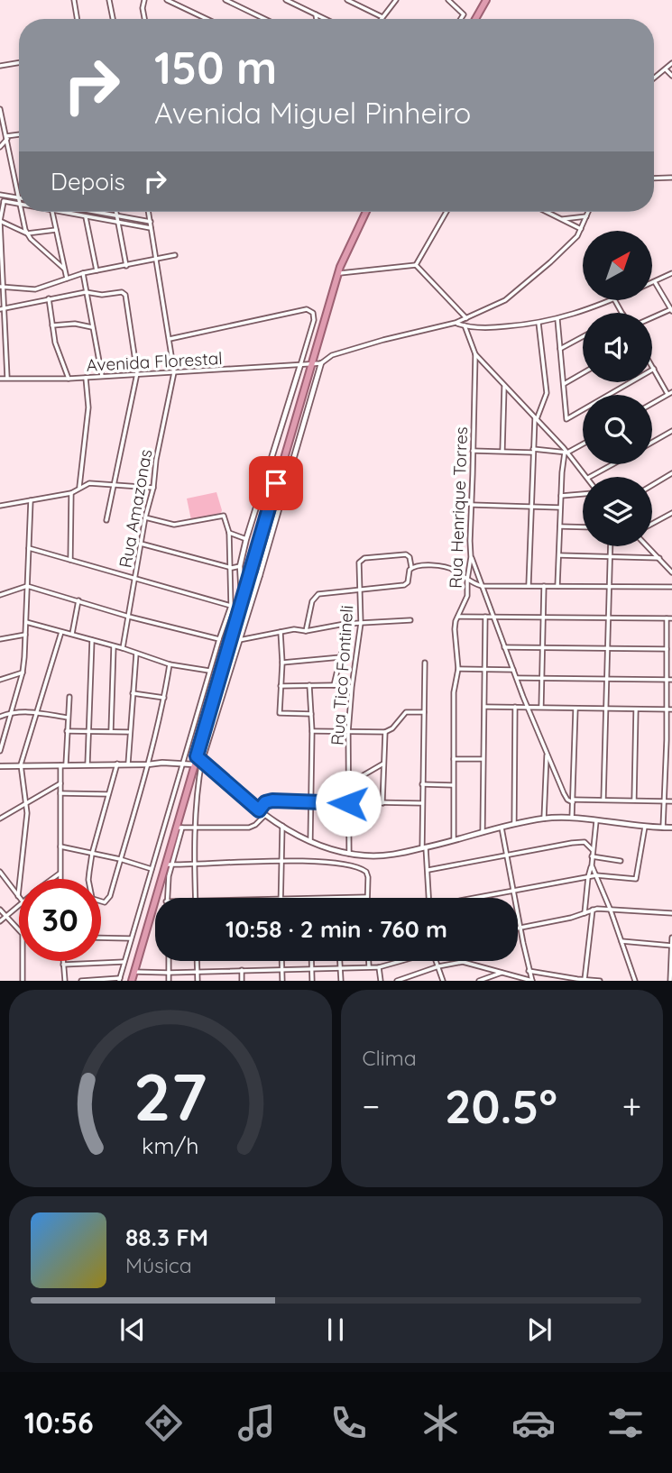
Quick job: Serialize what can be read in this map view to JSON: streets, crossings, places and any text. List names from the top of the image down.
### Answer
{
  "streets": {
    "street": [
      "Avenida Florestal",
      "Rua Henrique Torres",
      "Rua Amazonas",
      "Rua Tico Fontineli"
    ]
  },
  "crossings": [
    ["Avenida Florestal", "Rua Amazonas"]
  ],
  "north": "top right",
  "page": {
    "turn": ["150 m", "Avenida Miguel Pinheiro"],
    "then": "Depois",
    "limit": "30",
    "trip": "10:58 · 2 min · 760 m",
    "tile": "Clima",
    "heat": ["−", "20.5°", "+"],
    "song": ["88.3 FM", "Música"],
    "tabs": "10:56",
    "gauge": ["27", "km/h"]
  }
}
